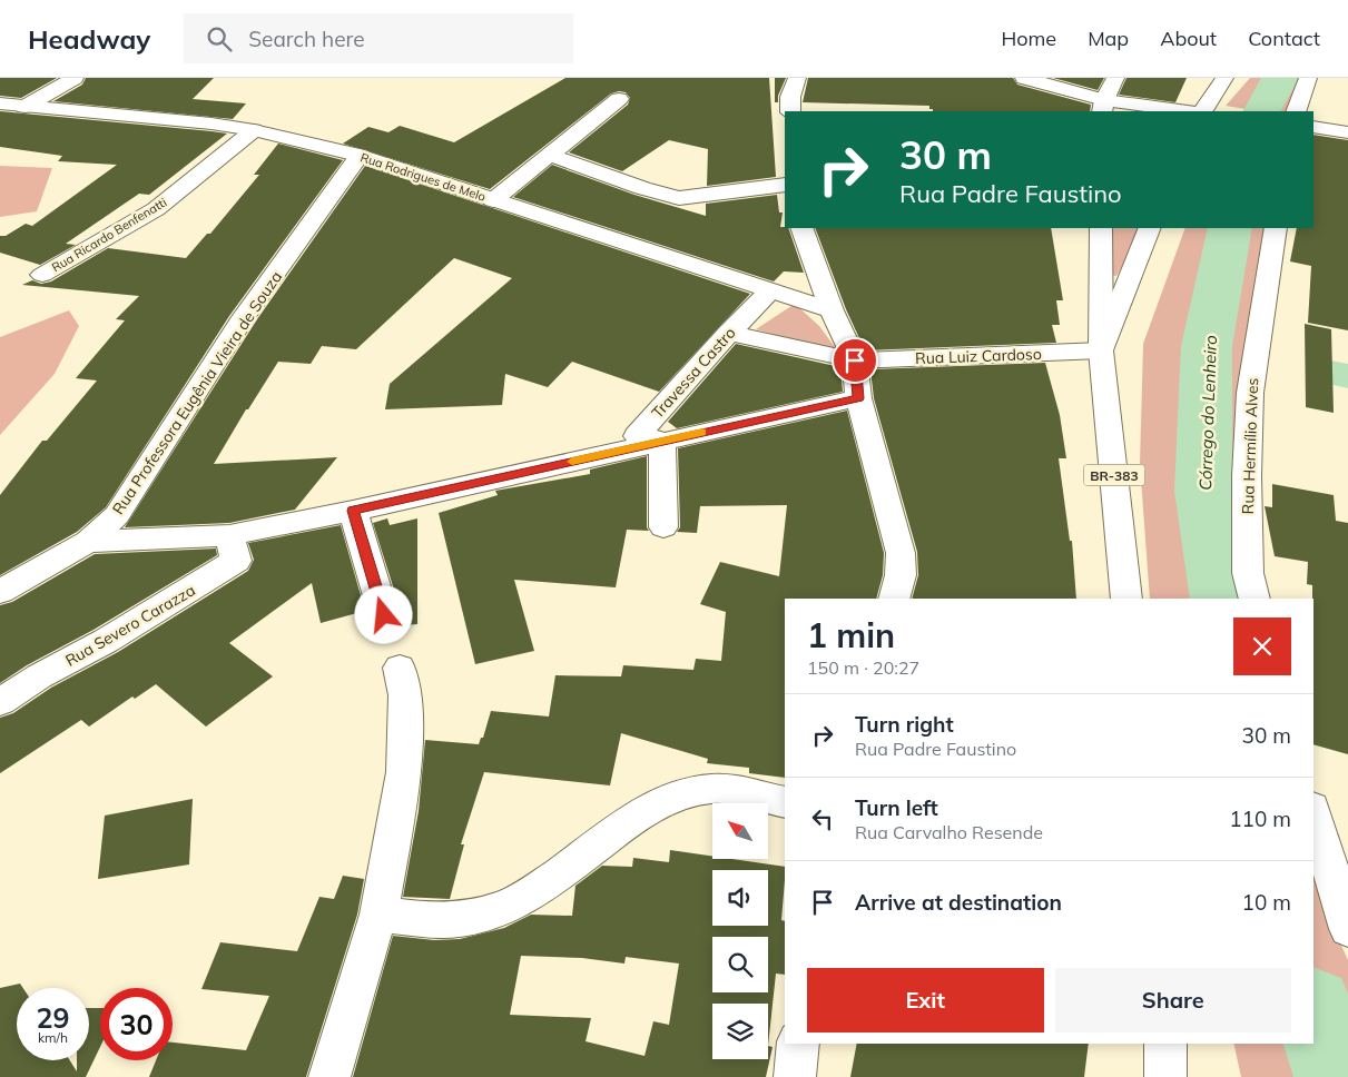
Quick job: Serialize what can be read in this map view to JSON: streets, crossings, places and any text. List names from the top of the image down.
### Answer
{
  "streets": {
    "main road": [
      "Rua Rodrigues de Melo",
      "Rua Ricardo Benfenatti",
      "Rua Luiz Cardoso",
      "Travessa Castro",
      "Rua Professora Eugênia Vieira de Souza",
      "Rua Hermílio Alves",
      "BR-383",
      "Rua Severo Carazza"
    ]
  },
  "crossings": [
    ["Rua Rodrigues de Melo", "Rua Ricardo Benfenatti"],
    ["Rua Rodrigues de Melo", "Travessa Castro"],
    ["Rua Rodrigues de Melo", "Rua Professora Eugênia Vieira de Souza"],
    ["Rua Luiz Cardoso", "Travessa Castro"],
    ["Rua Luiz Cardoso", "BR-383"]
  ],
  "water": ["Córrego do Lenheiro"],
  "north": "top left",
  "page": {
    "header": "Headway",
    "search": "Search here",
    "nav": [
      "Home",
      "Map",
      "About",
      "Contact"
    ],
    "turn": ["30 m", "Rua Padre Faustino"],
    "heading": ["1 min", "150 m · 20:27"],
    "list": [
      {
        "name": "Turn right",
        "note": "Rua Padre Faustino",
        "value": "30 m"
      },
      {
        "name": "Turn left",
        "note": "Rua Carvalho Resende",
        "value": "110 m"
      },
      {
        "name": "Arrive at destination",
        "value": "10 m"
      }
    ],
    "buttons": ["Exit", "Share"],
    "speed": "29 km/h",
    "limit": "30"
  }
}
